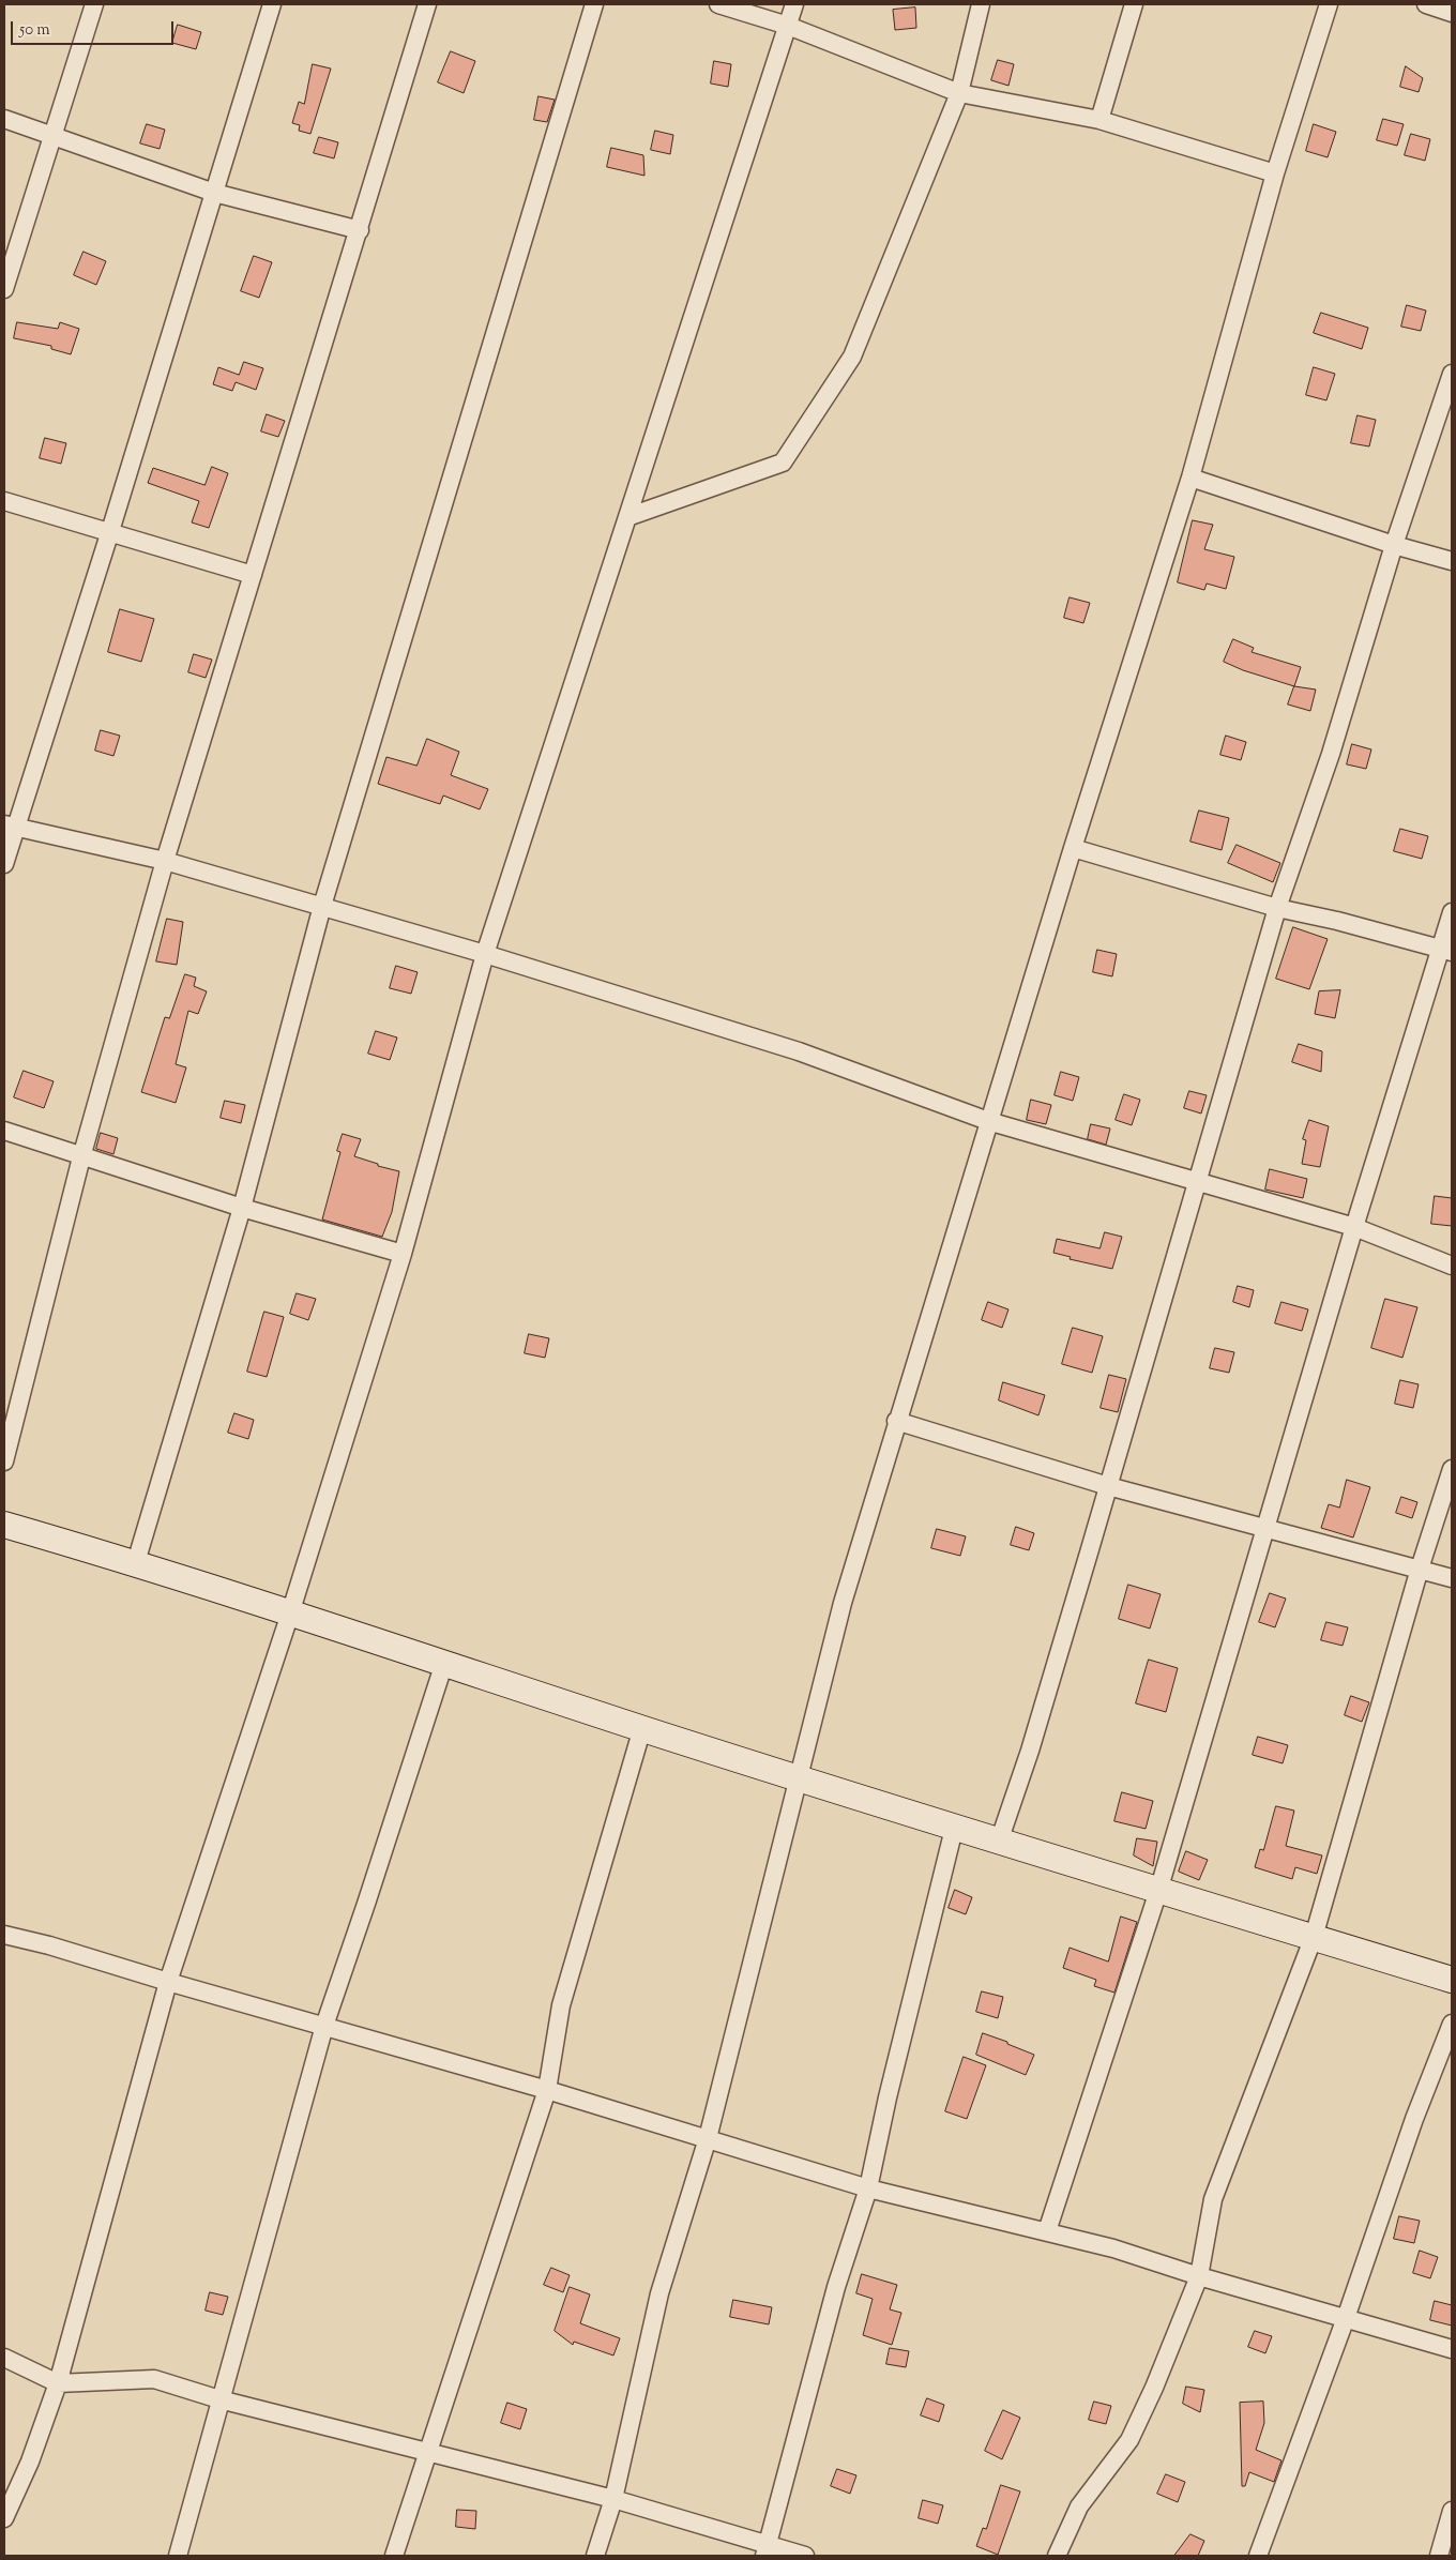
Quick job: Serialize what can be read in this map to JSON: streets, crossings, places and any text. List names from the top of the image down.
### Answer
{
  "scale_bar": "50 m"
}
